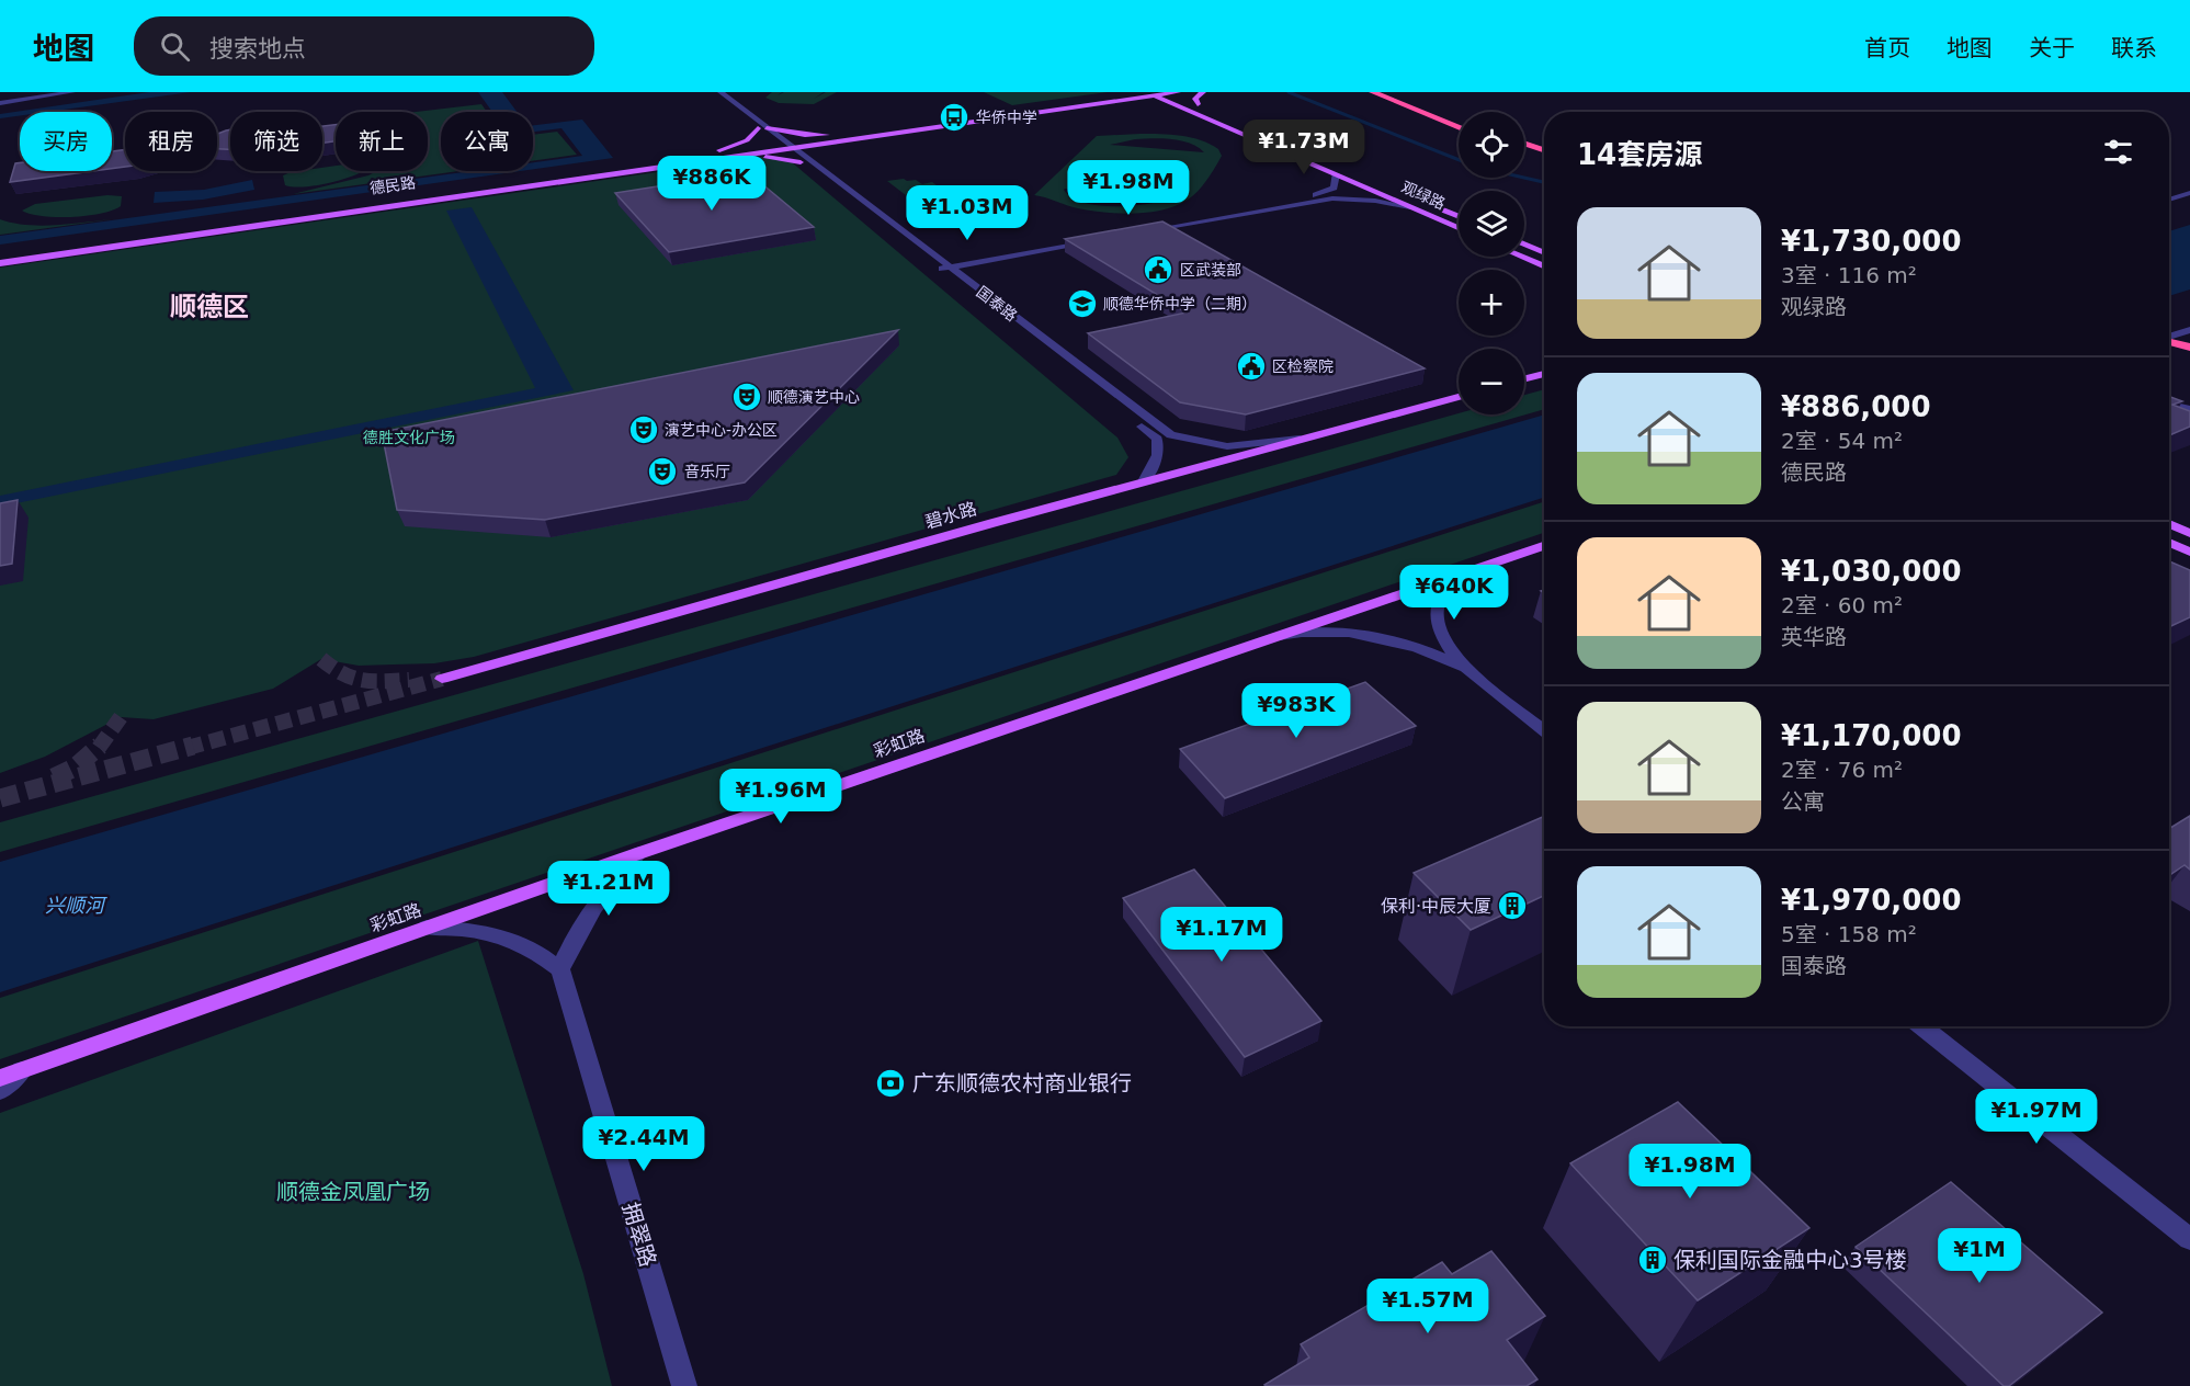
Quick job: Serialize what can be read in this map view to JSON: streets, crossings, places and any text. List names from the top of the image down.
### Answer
{
  "streets": {
    "main road": [
      "德民路",
      "观绿路",
      "碧水路",
      "彩虹路"
    ],
    "street": ["国泰路", "拥翠路"]
  },
  "crossings": [
    ["德民路", "国泰路"],
    ["国泰路", "碧水路"]
  ],
  "districts": ["顺德区"],
  "water": ["兴顺河"],
  "parks": ["德胜文化广场", "顺德金凤凰广场"],
  "places": {
    "bus stop": ["华侨中学"],
    "public building": ["区武装部", "区检察院"],
    "school or university": ["顺德华侨中学（二期）"],
    "theatre": ["顺德演艺中心", "演艺中心-办公区", "音乐厅"],
    "building": ["保利·中辰大厦", "保利国际金融中心3号楼"],
    "bank": ["广东顺德农村商业银行"]
  },
  "page": {
    "header": "地图",
    "search": "搜索地点",
    "nav": [
      "首页",
      "地图",
      "关于",
      "联系"
    ],
    "map_buttons": ["+", "−"],
    "chip": [
      "买房",
      "租房",
      "筛选",
      "新上",
      "公寓"
    ],
    "heading": "14套房源",
    "price": [
      "¥1.73M",
      "¥886K",
      "¥1.98M",
      "¥1.03M",
      "¥640K",
      "¥983K",
      "¥1.96M",
      "¥1.21M",
      "¥1.17M",
      "¥1.97M",
      "¥2.44M",
      "¥1.98M",
      "¥1M",
      "¥1.57M"
    ],
    "list": [
      {
        "name": "¥1,730,000",
        "note": "3室 · 116 m² · 观绿路"
      },
      {
        "name": "¥886,000",
        "note": "2室 · 54 m² · 德民路"
      },
      {
        "name": "¥1,030,000",
        "note": "2室 · 60 m² · 英华路"
      },
      {
        "name": "¥1,170,000",
        "note": "2室 · 76 m² · 公寓"
      },
      {
        "name": "¥1,970,000",
        "note": "5室 · 158 m² · 国泰路"
      }
    ]
  }
}
